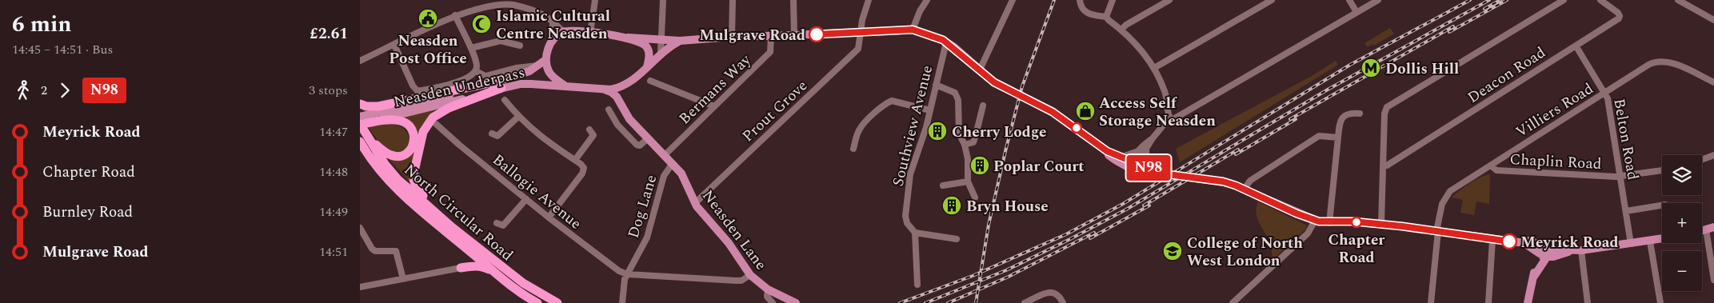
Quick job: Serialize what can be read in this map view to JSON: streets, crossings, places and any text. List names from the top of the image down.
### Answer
{
  "streets": {
    "highway": ["North Circular Road"],
    "main road": ["Neasden Underpass", "Neasden Lane"],
    "street": [
      "Deacon Road",
      "Bermans Way",
      "Villiers Road",
      "Prout Grove",
      "Southview Avenue",
      "Belton Road",
      "Chaplin Road",
      "Ballogie Avenue",
      "Dog Lane"
    ]
  },
  "crossings": [
    ["Deacon Road", "Belton Road"],
    ["Neasden Underpass", "North Circular Road"],
    ["Neasden Underpass", "Neasden Lane"],
    ["Bermans Way", "Neasden Lane"],
    ["Villiers Road", "Belton Road"],
    ["Villiers Road", "Chaplin Road"],
    ["Prout Grove", "Neasden Lane"],
    ["Belton Road", "Chaplin Road"],
    ["Ballogie Avenue", "Dog Lane"],
    ["Dog Lane", "Neasden Lane"]
  ],
  "places": {
    "public building": ["Neasden Post Office"],
    "mosque": ["Islamic Cultural Centre Neasden"],
    "other": ["Mulgrave Road", "Chapter Road", "Meyrick Road"],
    "metro station": ["Dollis Hill"],
    "shop": ["Access Self Storage Neasden"],
    "building": ["Cherry Lodge", "Poplar Court", "Bryn House"],
    "school or university": ["College of North West London"]
  },
  "lines": ["bus line N98"],
  "page": {
    "heading": ["6 min", "14:45 – 14:51 · Bus", "£2.61"],
    "on_map": "N98",
    "legs": ["2", "N98", "3 stops"],
    "list": [
      {
        "name": "Meyrick Road",
        "value": "14:47"
      },
      {
        "name": "Chapter Road",
        "value": "14:48"
      },
      {
        "name": "Burnley Road",
        "value": "14:49"
      },
      {
        "name": "Mulgrave Road",
        "value": "14:51"
      }
    ],
    "map_buttons": ["+", "−"]
  }
}
